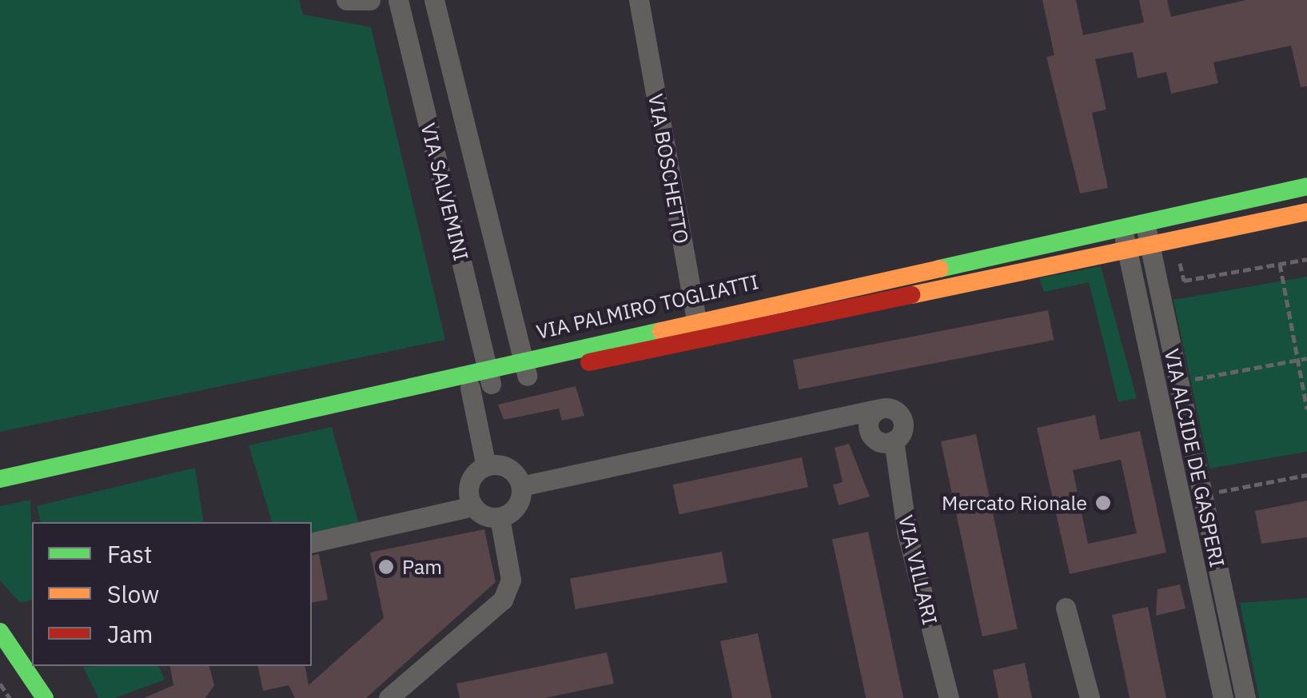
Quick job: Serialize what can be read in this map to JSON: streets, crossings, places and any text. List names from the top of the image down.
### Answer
{
  "streets": {
    "street": [
      "VIA BOSCHETTO",
      "VIA SALVEMINI",
      "VIA PALMIRO TOGLIATTI",
      "VIA ALCIDE DE GASPERI",
      "VIA VILLARI"
    ]
  },
  "crossings": [
    ["VIA BOSCHETTO", "VIA PALMIRO TOGLIATTI"],
    ["VIA SALVEMINI", "VIA PALMIRO TOGLIATTI"],
    ["VIA PALMIRO TOGLIATTI", "VIA ALCIDE DE GASPERI"]
  ],
  "places": ["Mercato Rionale", "Pam"],
  "legend": ["Fast", "Slow", "Jam"]
}
